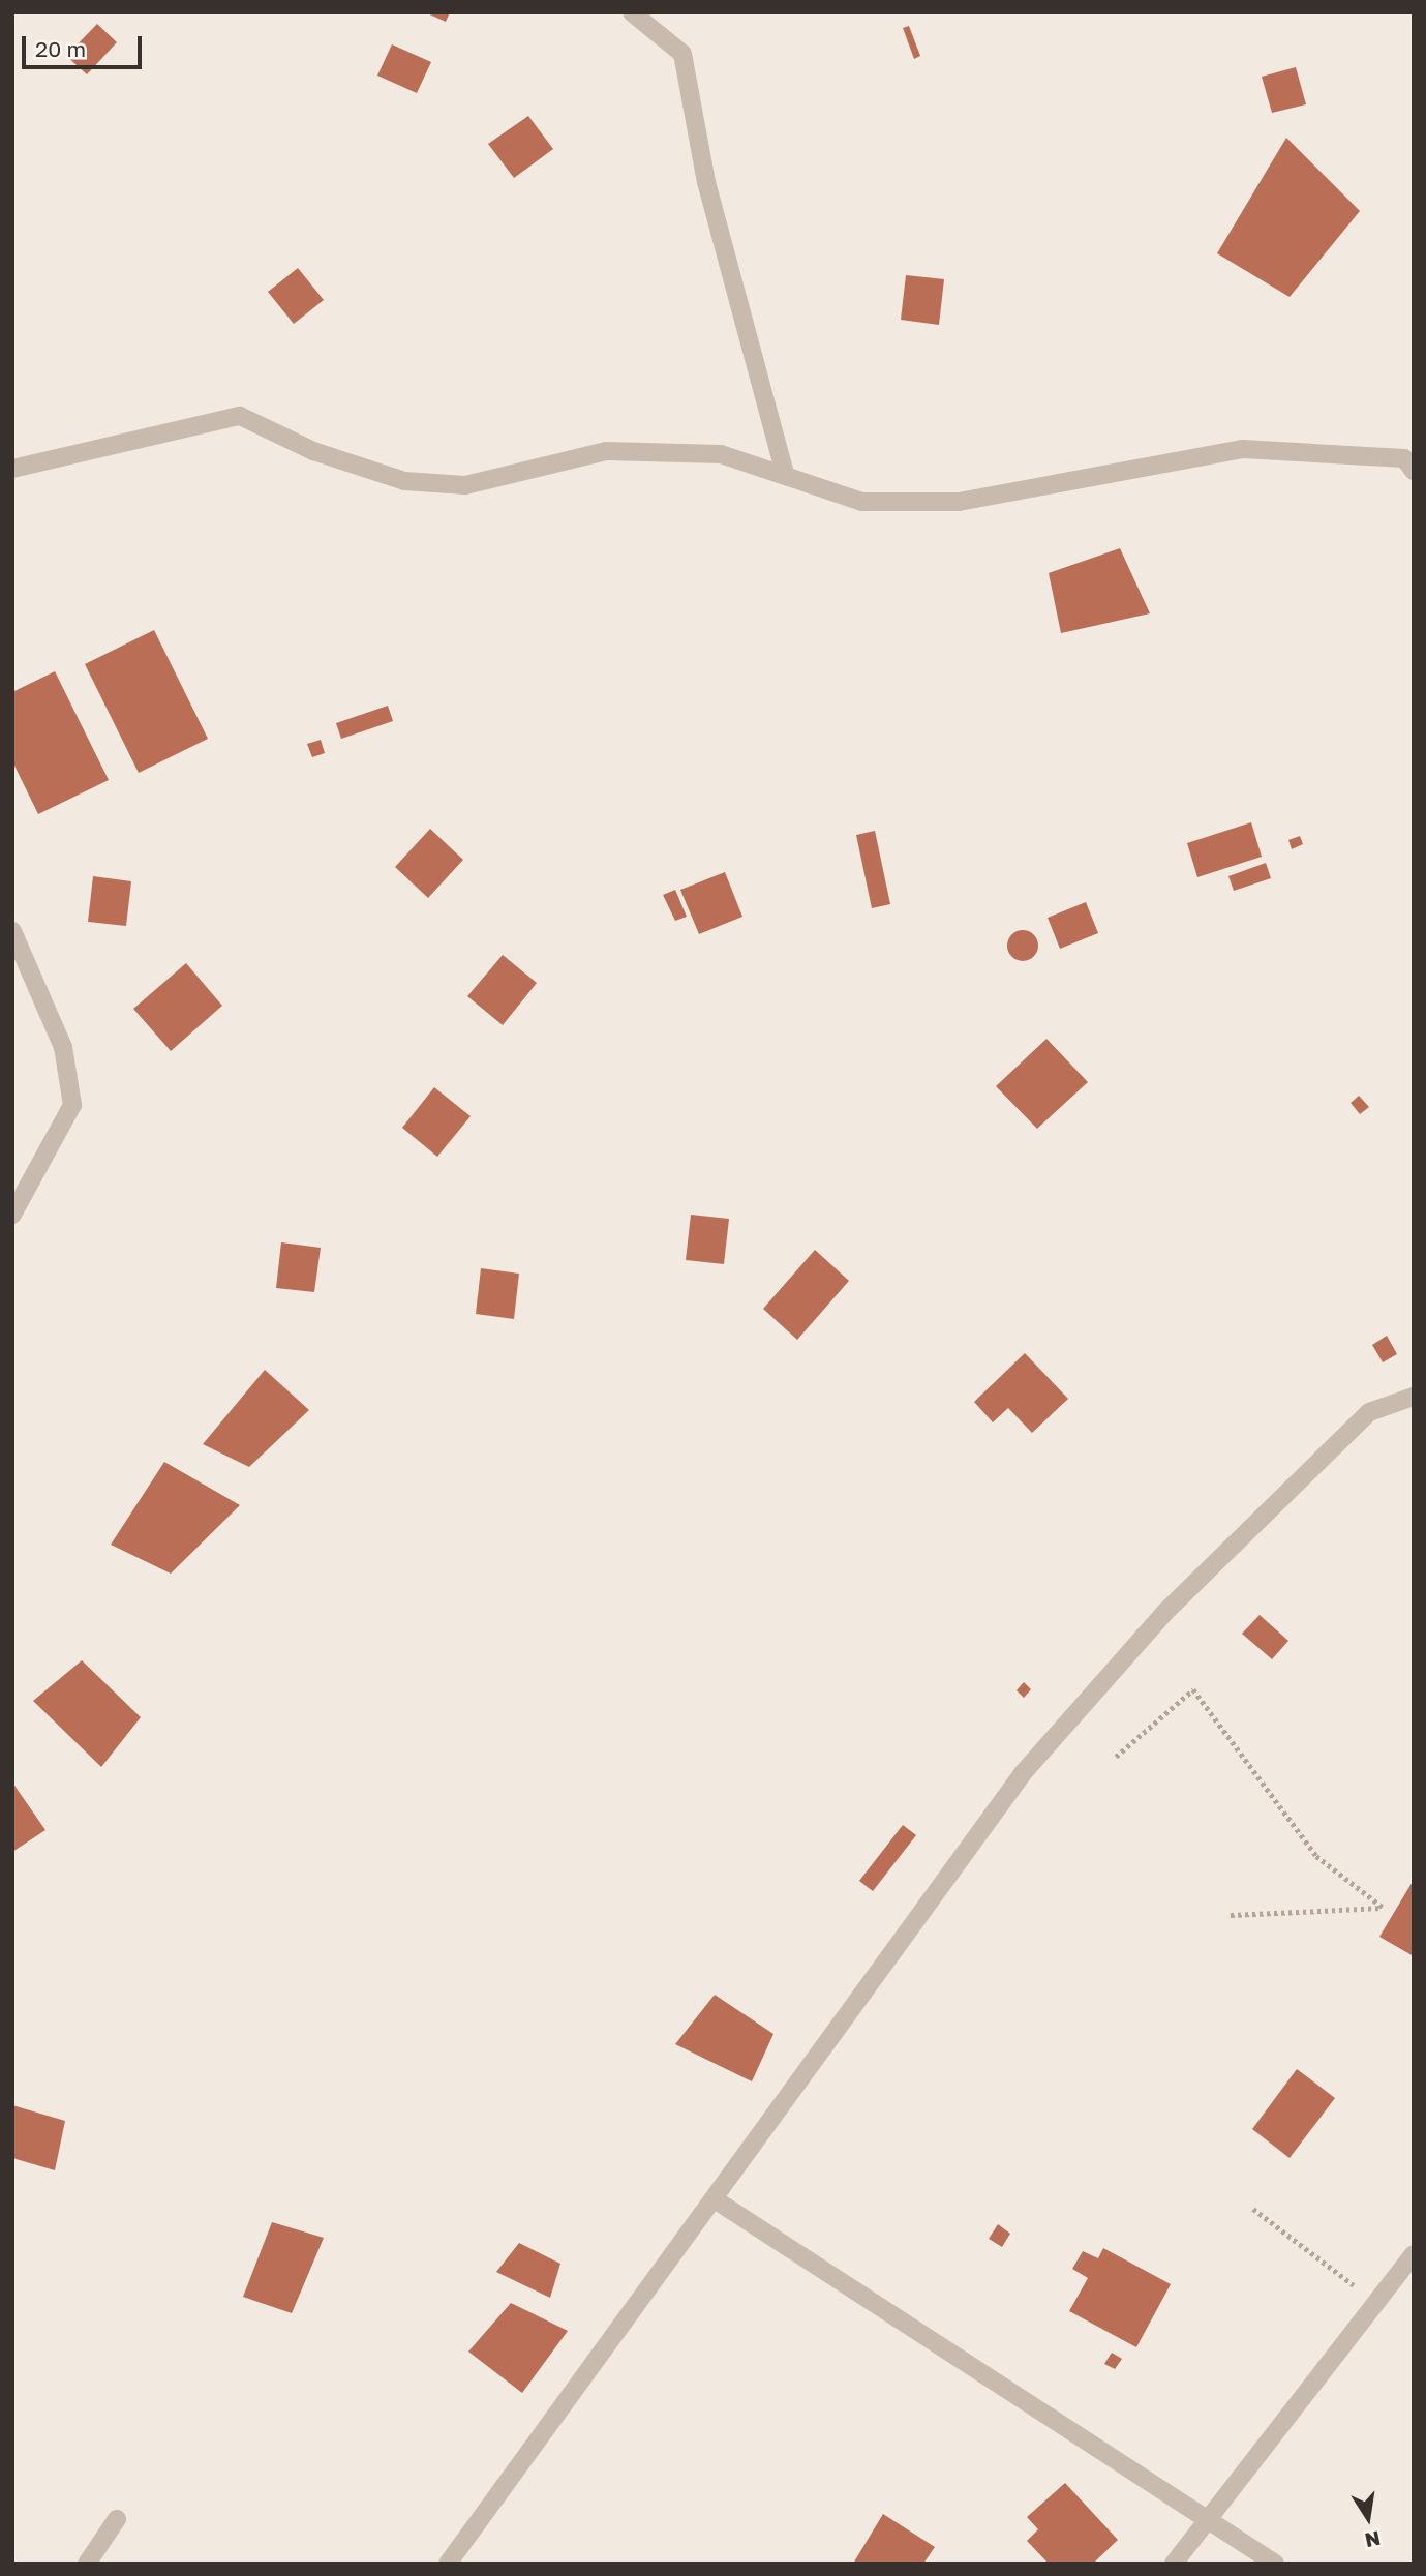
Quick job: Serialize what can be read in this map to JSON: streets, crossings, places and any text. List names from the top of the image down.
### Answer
{
  "scale_bar": "20 m",
  "north": "bottom"
}
